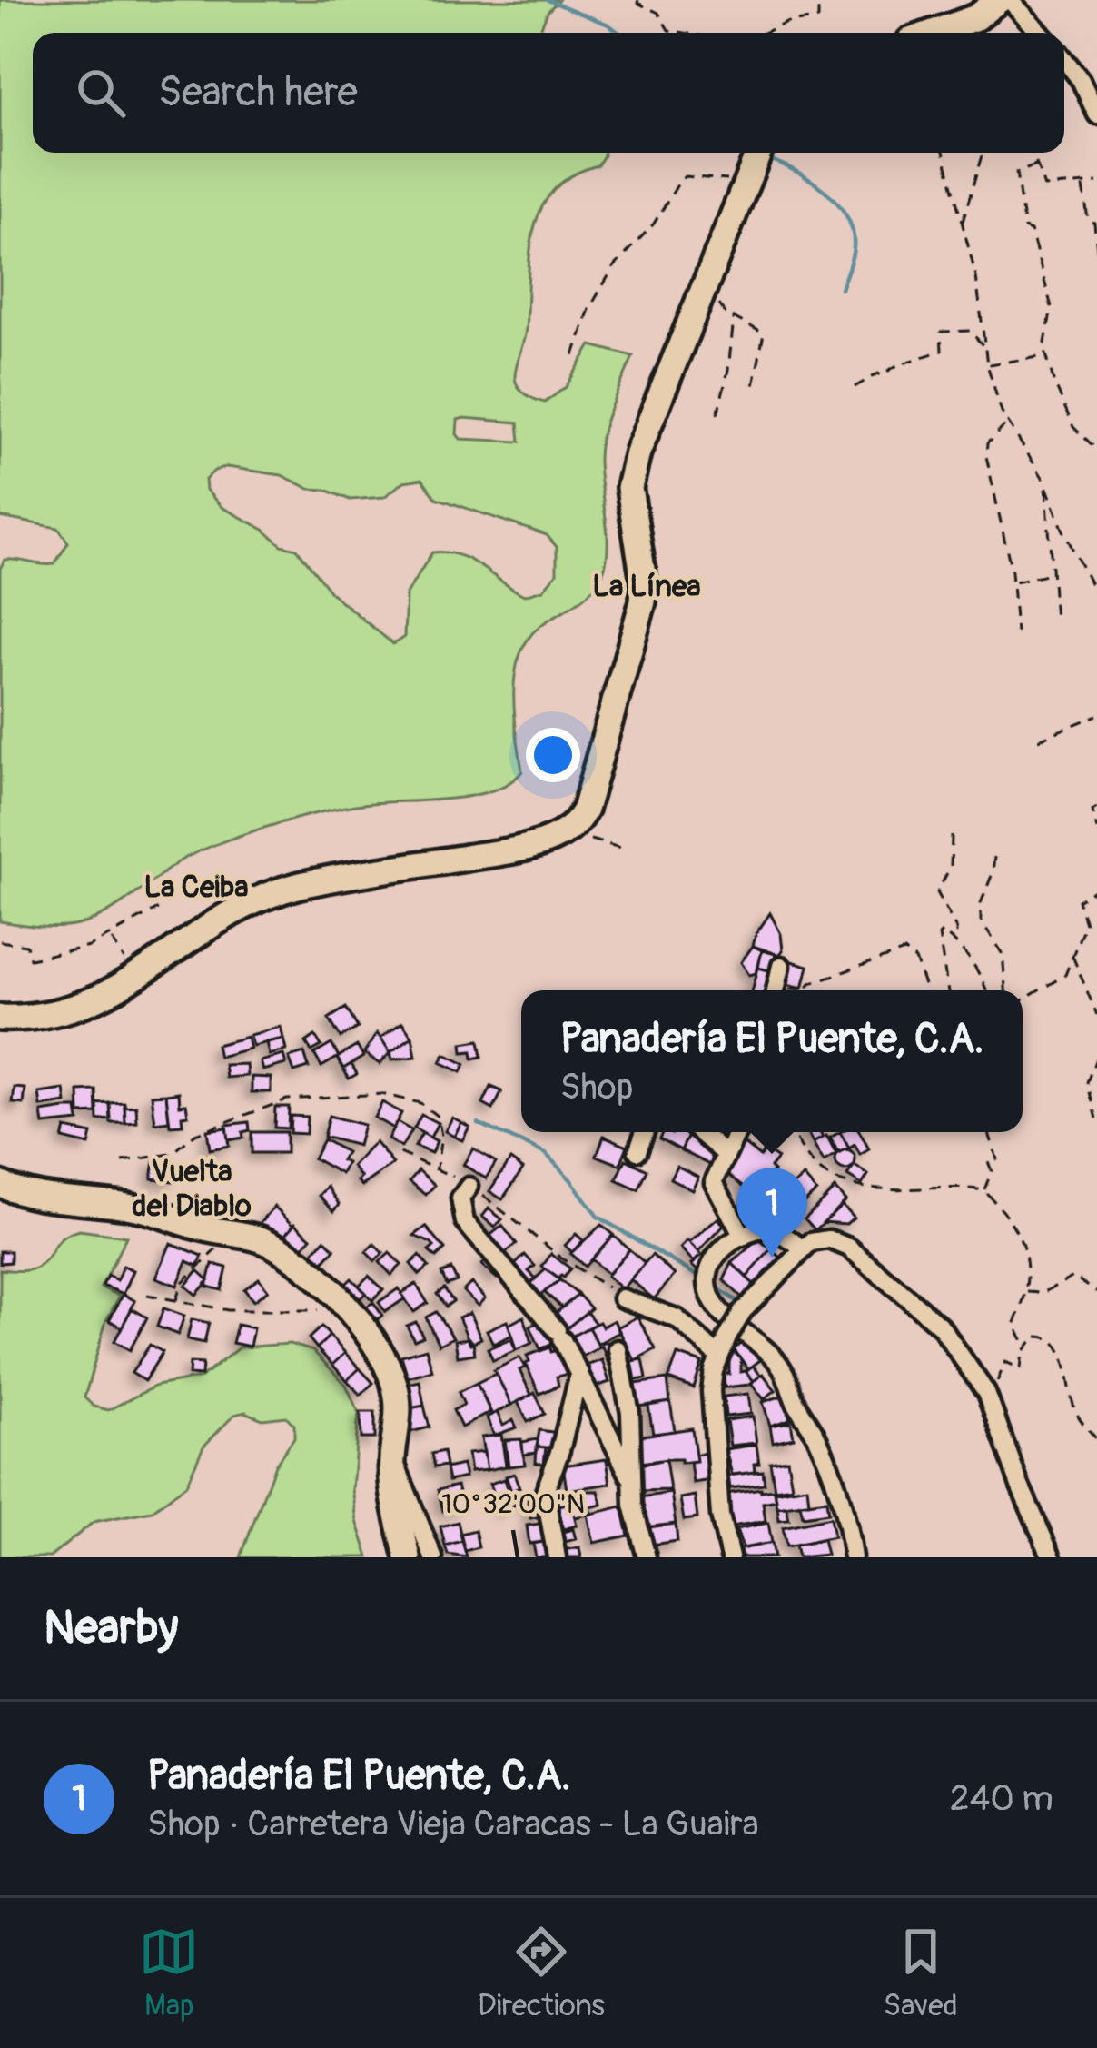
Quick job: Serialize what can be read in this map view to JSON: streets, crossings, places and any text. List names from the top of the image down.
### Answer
{
  "districts": ["La Línea", "La Ceiba", "Vuelta del Diablo"],
  "page": {
    "search": "Search here",
    "popup": ["Panadería El Puente, C.A.", "Shop"],
    "pins": "1",
    "heading": "Nearby",
    "list": [
      {
        "mark": "1",
        "name": "Panadería El Puente, C.A.",
        "note": "Shop · Carretera Vieja Caracas - La Guaira",
        "value": "240 m"
      }
    ],
    "nav": ["Map", "Directions", "Saved"]
  },
  "coordinates": ["10°32'00\"N"]
}
